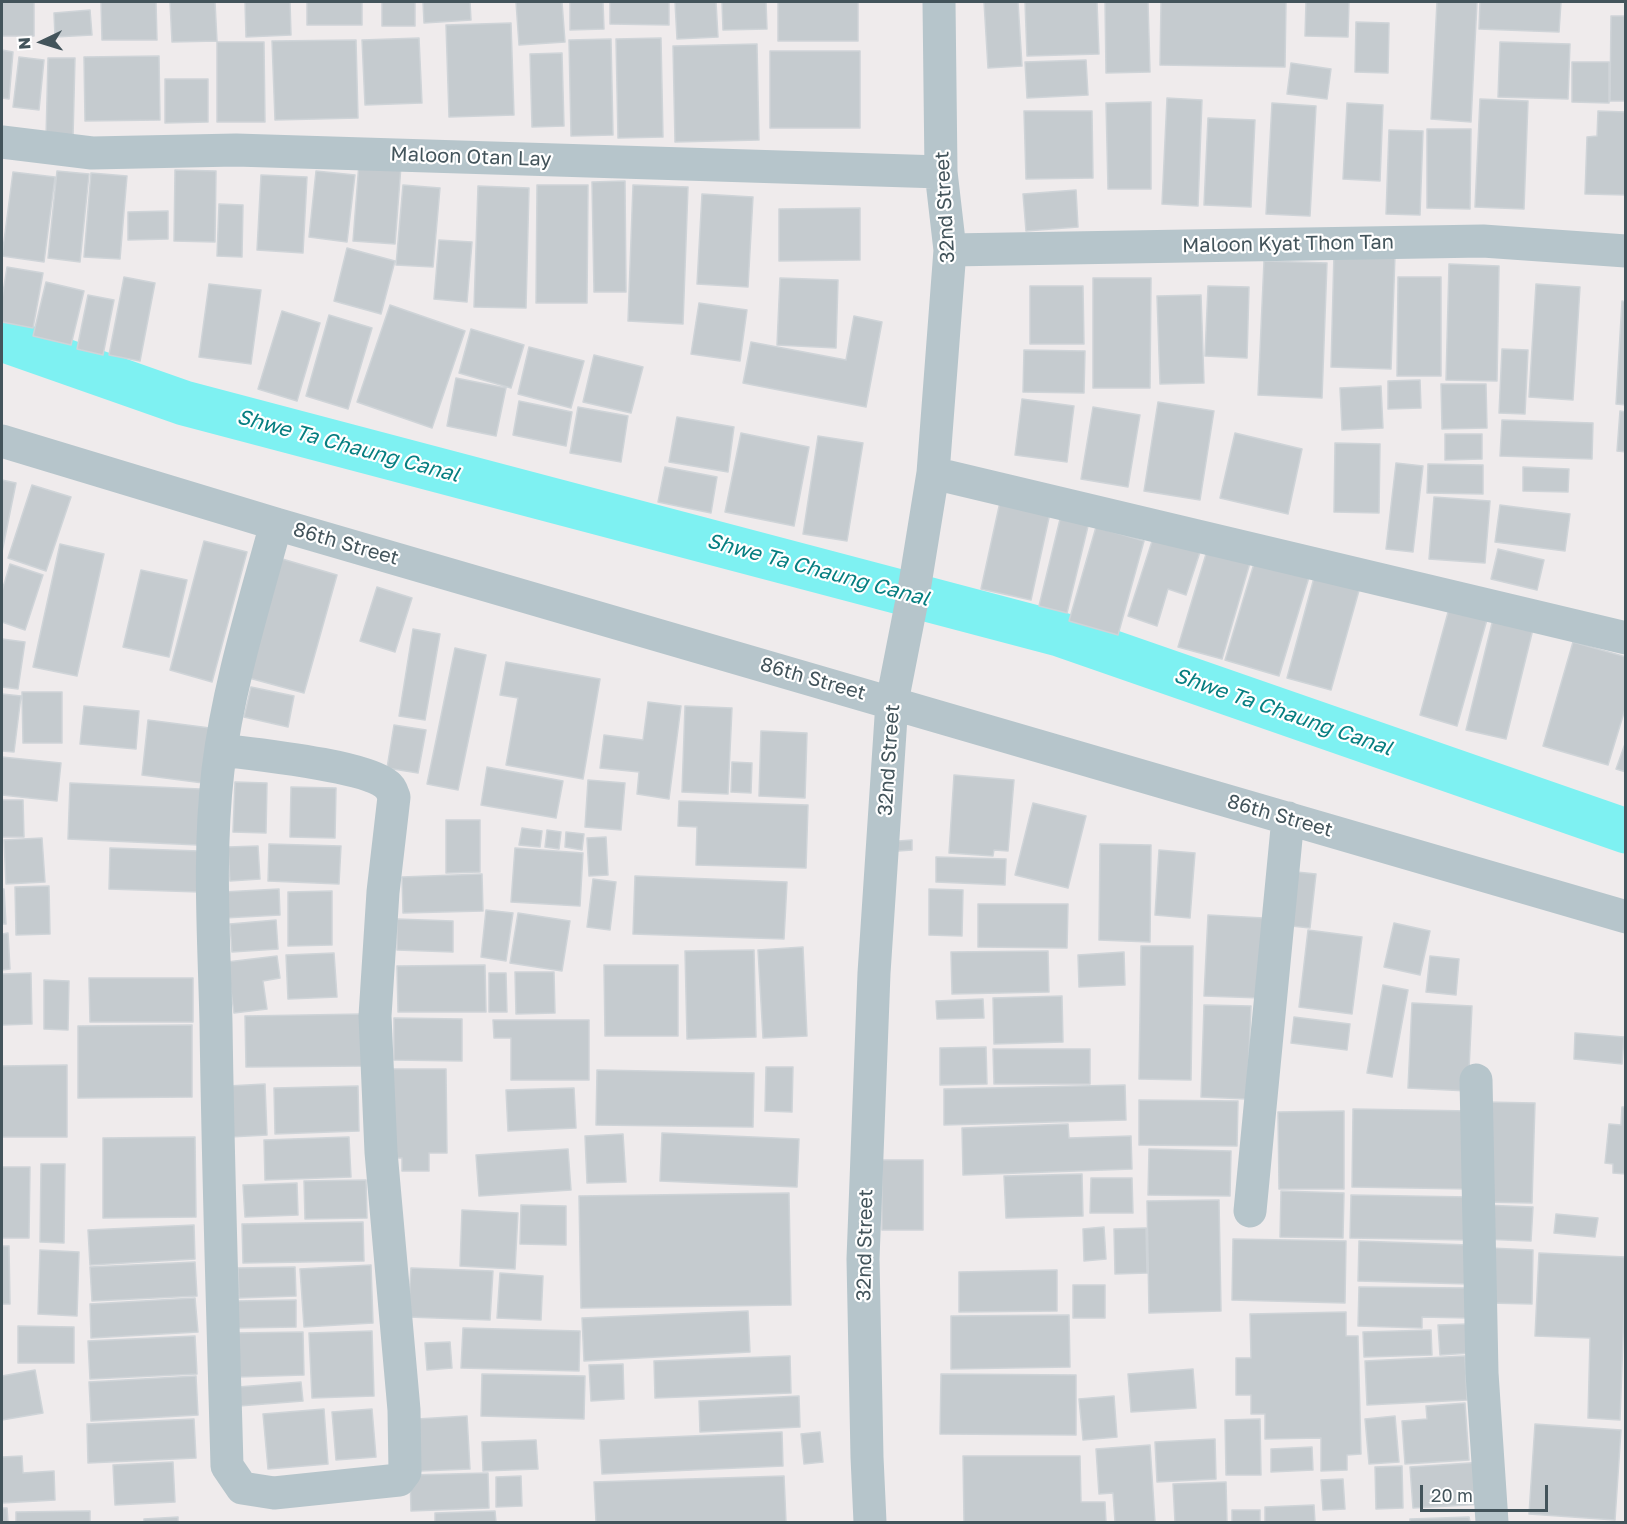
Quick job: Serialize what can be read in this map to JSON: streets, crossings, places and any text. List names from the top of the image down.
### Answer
{
  "streets": {
    "street": [
      "Maloon Otan Lay",
      "32nd Street",
      "Maloon Kyat Thon Tan",
      "86th Street"
    ]
  },
  "crossings": [
    ["Maloon Otan Lay", "32nd Street"],
    ["32nd Street", "Maloon Kyat Thon Tan"],
    ["32nd Street", "86th Street"]
  ],
  "water": ["Shwe Ta Chaung Canal"],
  "scale_bar": "20 m",
  "north": "left"
}
